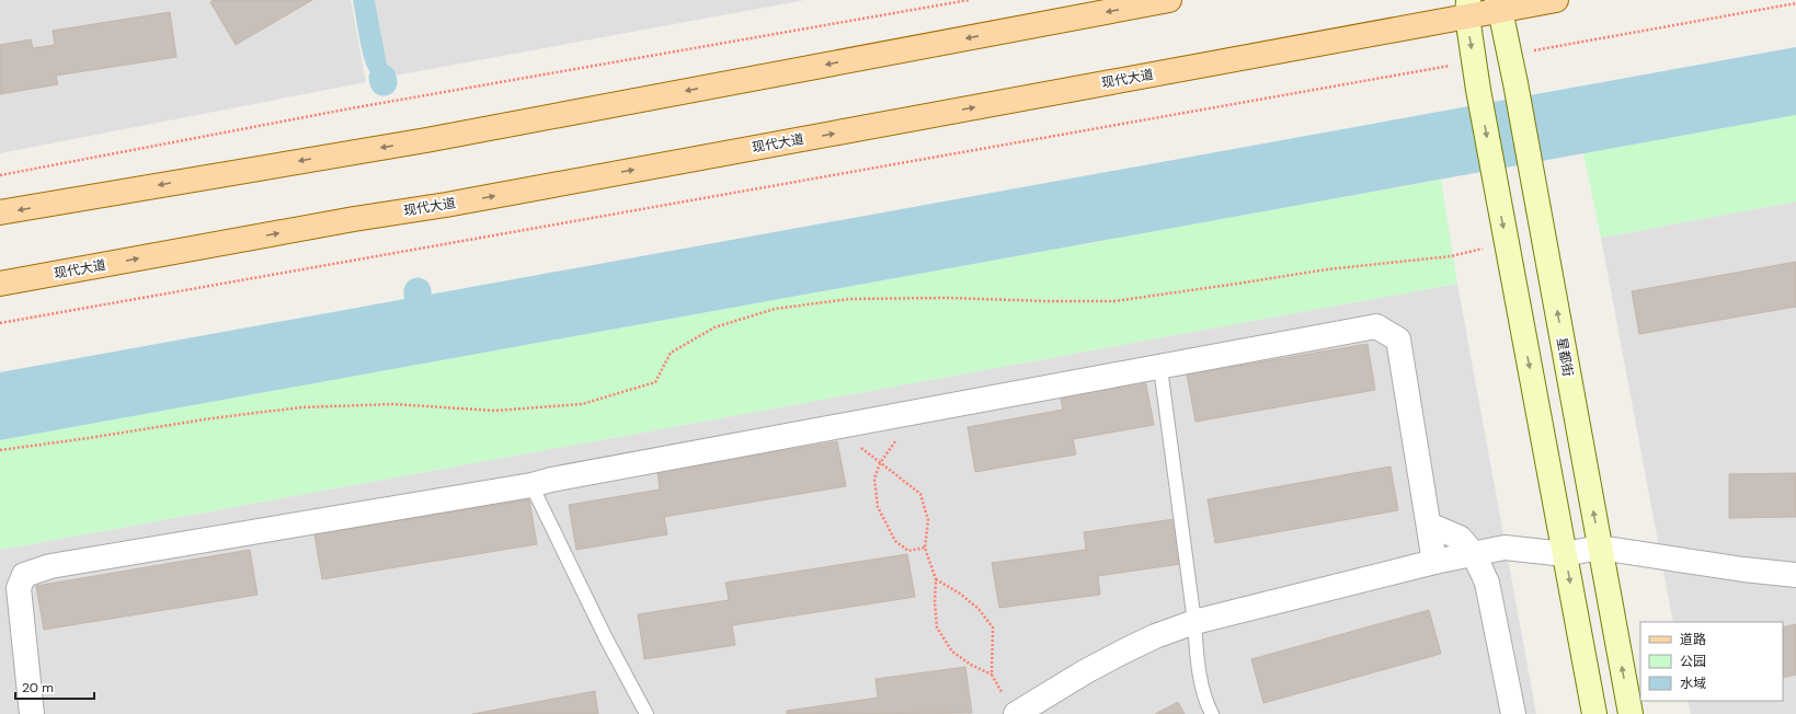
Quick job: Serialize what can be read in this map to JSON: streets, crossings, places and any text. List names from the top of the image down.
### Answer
{
  "streets": {
    "main road": ["现代大道", "星都街"]
  },
  "crossings": [
    ["现代大道", "星都街"]
  ],
  "legend": ["道路", "公园", "水域"],
  "scale_bar": "20 m"
}
